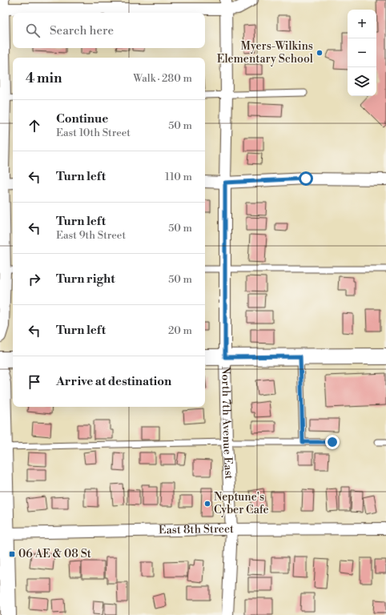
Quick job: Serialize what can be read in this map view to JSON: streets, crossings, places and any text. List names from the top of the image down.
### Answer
{
  "streets": {
    "street": ["North 7th Avenue East", "East 8th Street"]
  },
  "crossings": [
    ["North 7th Avenue East", "East 8th Street"]
  ],
  "places": {
    "other": ["Myers-Wilkins Elementary School", "Neptune's Cyber Cafe"],
    "transit": ["06 AE & 08 St"]
  },
  "page": {
    "map_buttons": ["+", "−"],
    "search": "Search here",
    "heading": ["4 min", "Walk · 280 m"],
    "list": [
      ["Continue", "East 10th Street", "50 m"],
      ["Turn left", "110 m"],
      ["Turn left", "East 9th Street", "50 m"],
      ["Turn right", "50 m"],
      ["Turn left", "20 m"],
      "Arrive at destination"
    ]
  }
}
